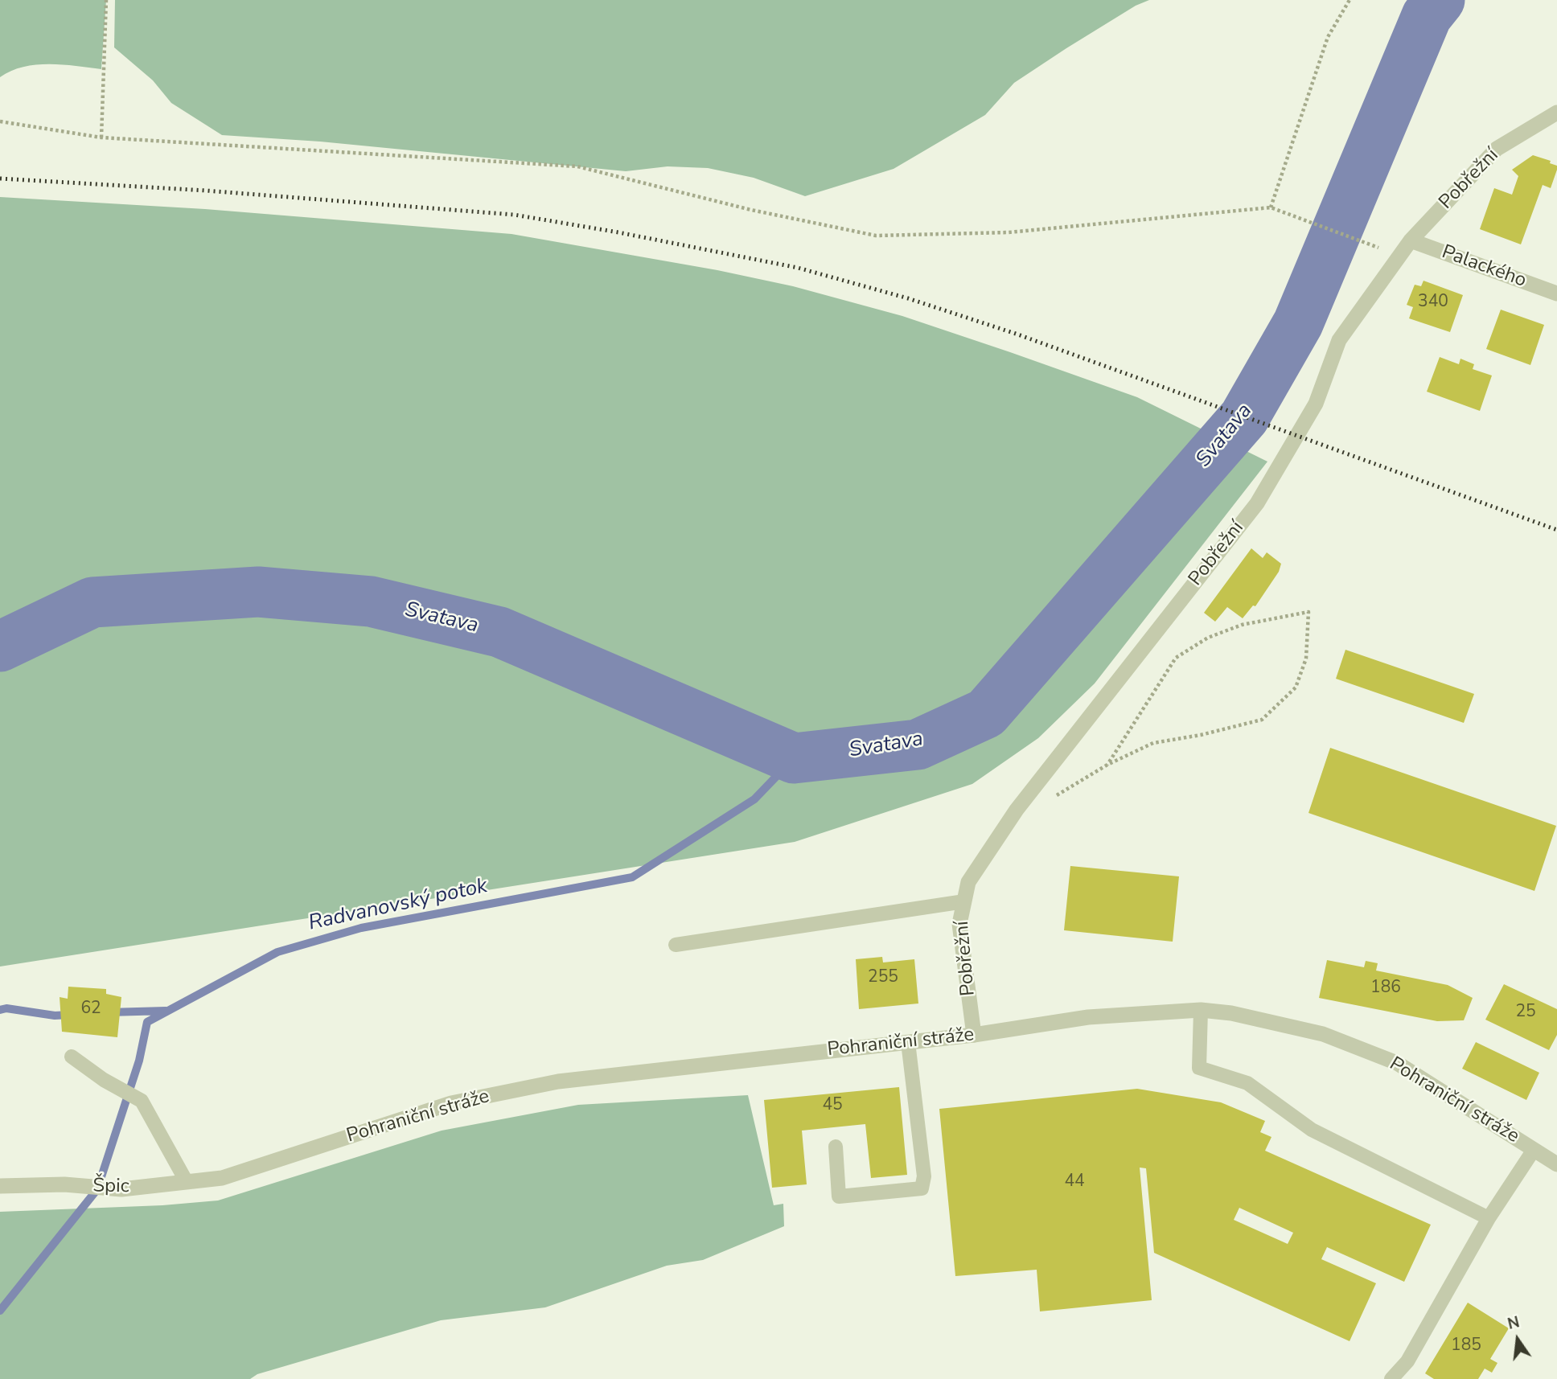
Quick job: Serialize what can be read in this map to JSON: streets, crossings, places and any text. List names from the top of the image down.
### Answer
{
  "streets": {
    "street": [
      "Pobřežní",
      "Palackého",
      "Pohraniční stráže",
      "Špic"
    ]
  },
  "crossings": [
    ["Pobřežní", "Palackého"],
    ["Pobřežní", "Pohraniční stráže"],
    ["Pohraniční stráže", "Špic"]
  ],
  "water": ["Svatava", "Radvanovský potok"],
  "house_numbers": [
    "340",
    "255",
    "186",
    "62",
    "25",
    "45",
    "44",
    "185"
  ],
  "north": "top"
}
